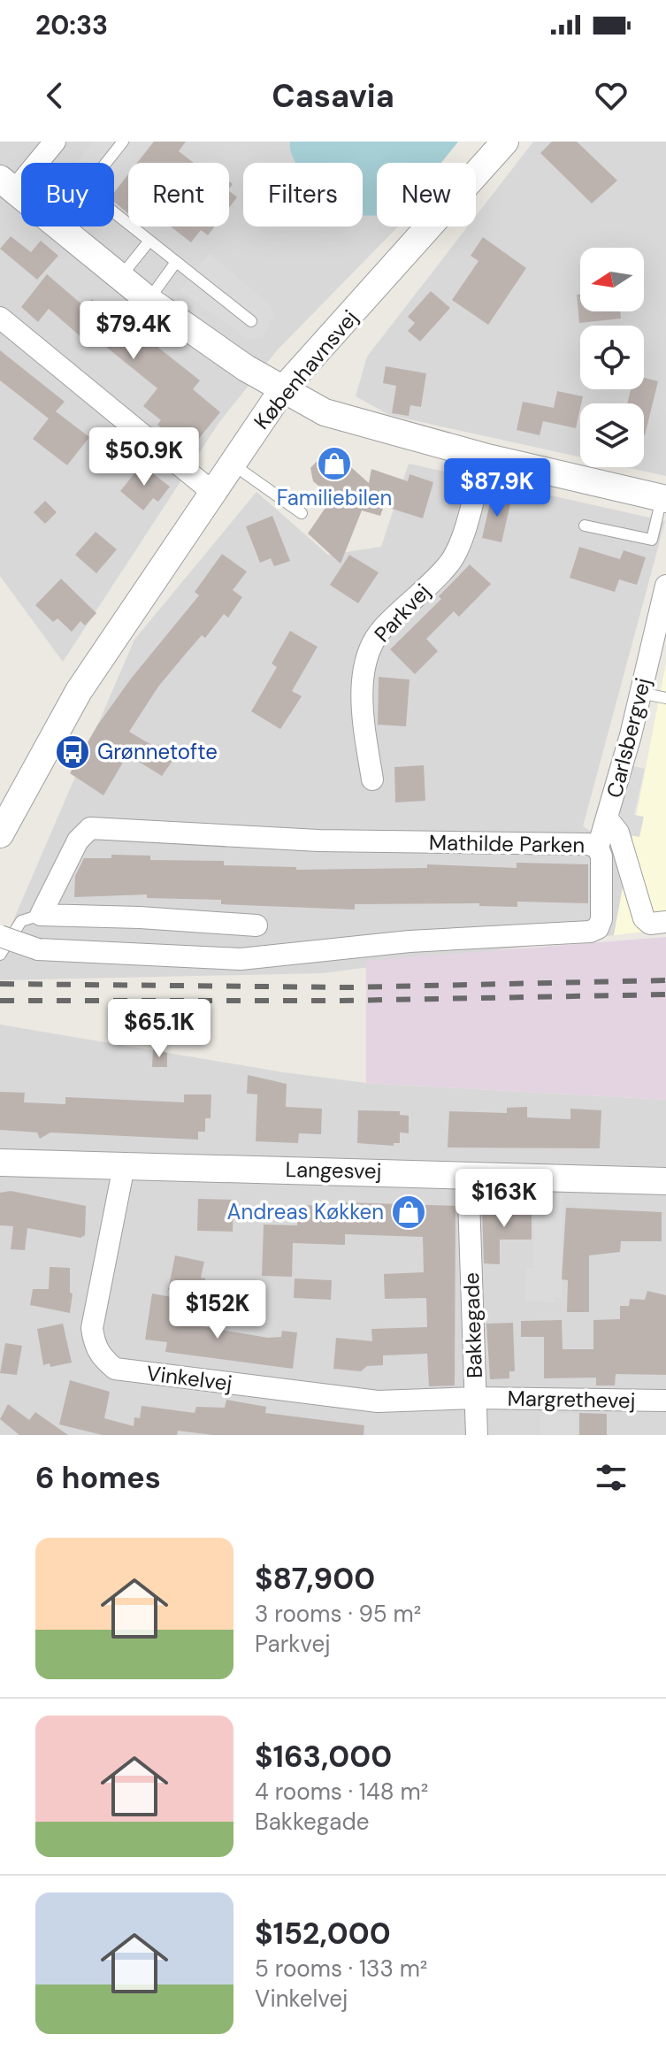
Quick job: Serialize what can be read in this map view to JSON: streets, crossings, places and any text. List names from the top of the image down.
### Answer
{
  "streets": {
    "street": [
      "Københavnsvej",
      "Parkvej",
      "Carlsbergvej",
      "Mathilde Parken",
      "Langesvej",
      "Bakkegade",
      "Vinkelvej",
      "Margrethevej"
    ]
  },
  "crossings": [
    ["Carlsbergvej", "Mathilde Parken"],
    ["Langesvej", "Bakkegade"],
    ["Langesvej", "Vinkelvej"],
    ["Bakkegade", "Vinkelvej"],
    ["Bakkegade", "Margrethevej"],
    ["Vinkelvej", "Margrethevej"]
  ],
  "places": {
    "shop": ["Familiebilen", "Andreas Køkken"],
    "bus stop": ["Grønnetofte"]
  },
  "north": "left",
  "page": {
    "status": "20:33",
    "header": "Casavia",
    "chip": [
      "Buy",
      "Rent",
      "Filters",
      "New"
    ],
    "price": [
      "$79.4K",
      "$50.9K",
      "$87.9K",
      "$65.1K",
      "$163K",
      "$152K"
    ],
    "heading": "6 homes",
    "list": [
      {
        "name": "$87,900",
        "note": "3 rooms · 95 m² · Parkvej"
      },
      {
        "name": "$163,000",
        "note": "4 rooms · 148 m² · Bakkegade"
      },
      {
        "name": "$152,000",
        "note": "5 rooms · 133 m² · Vinkelvej"
      }
    ]
  }
}
